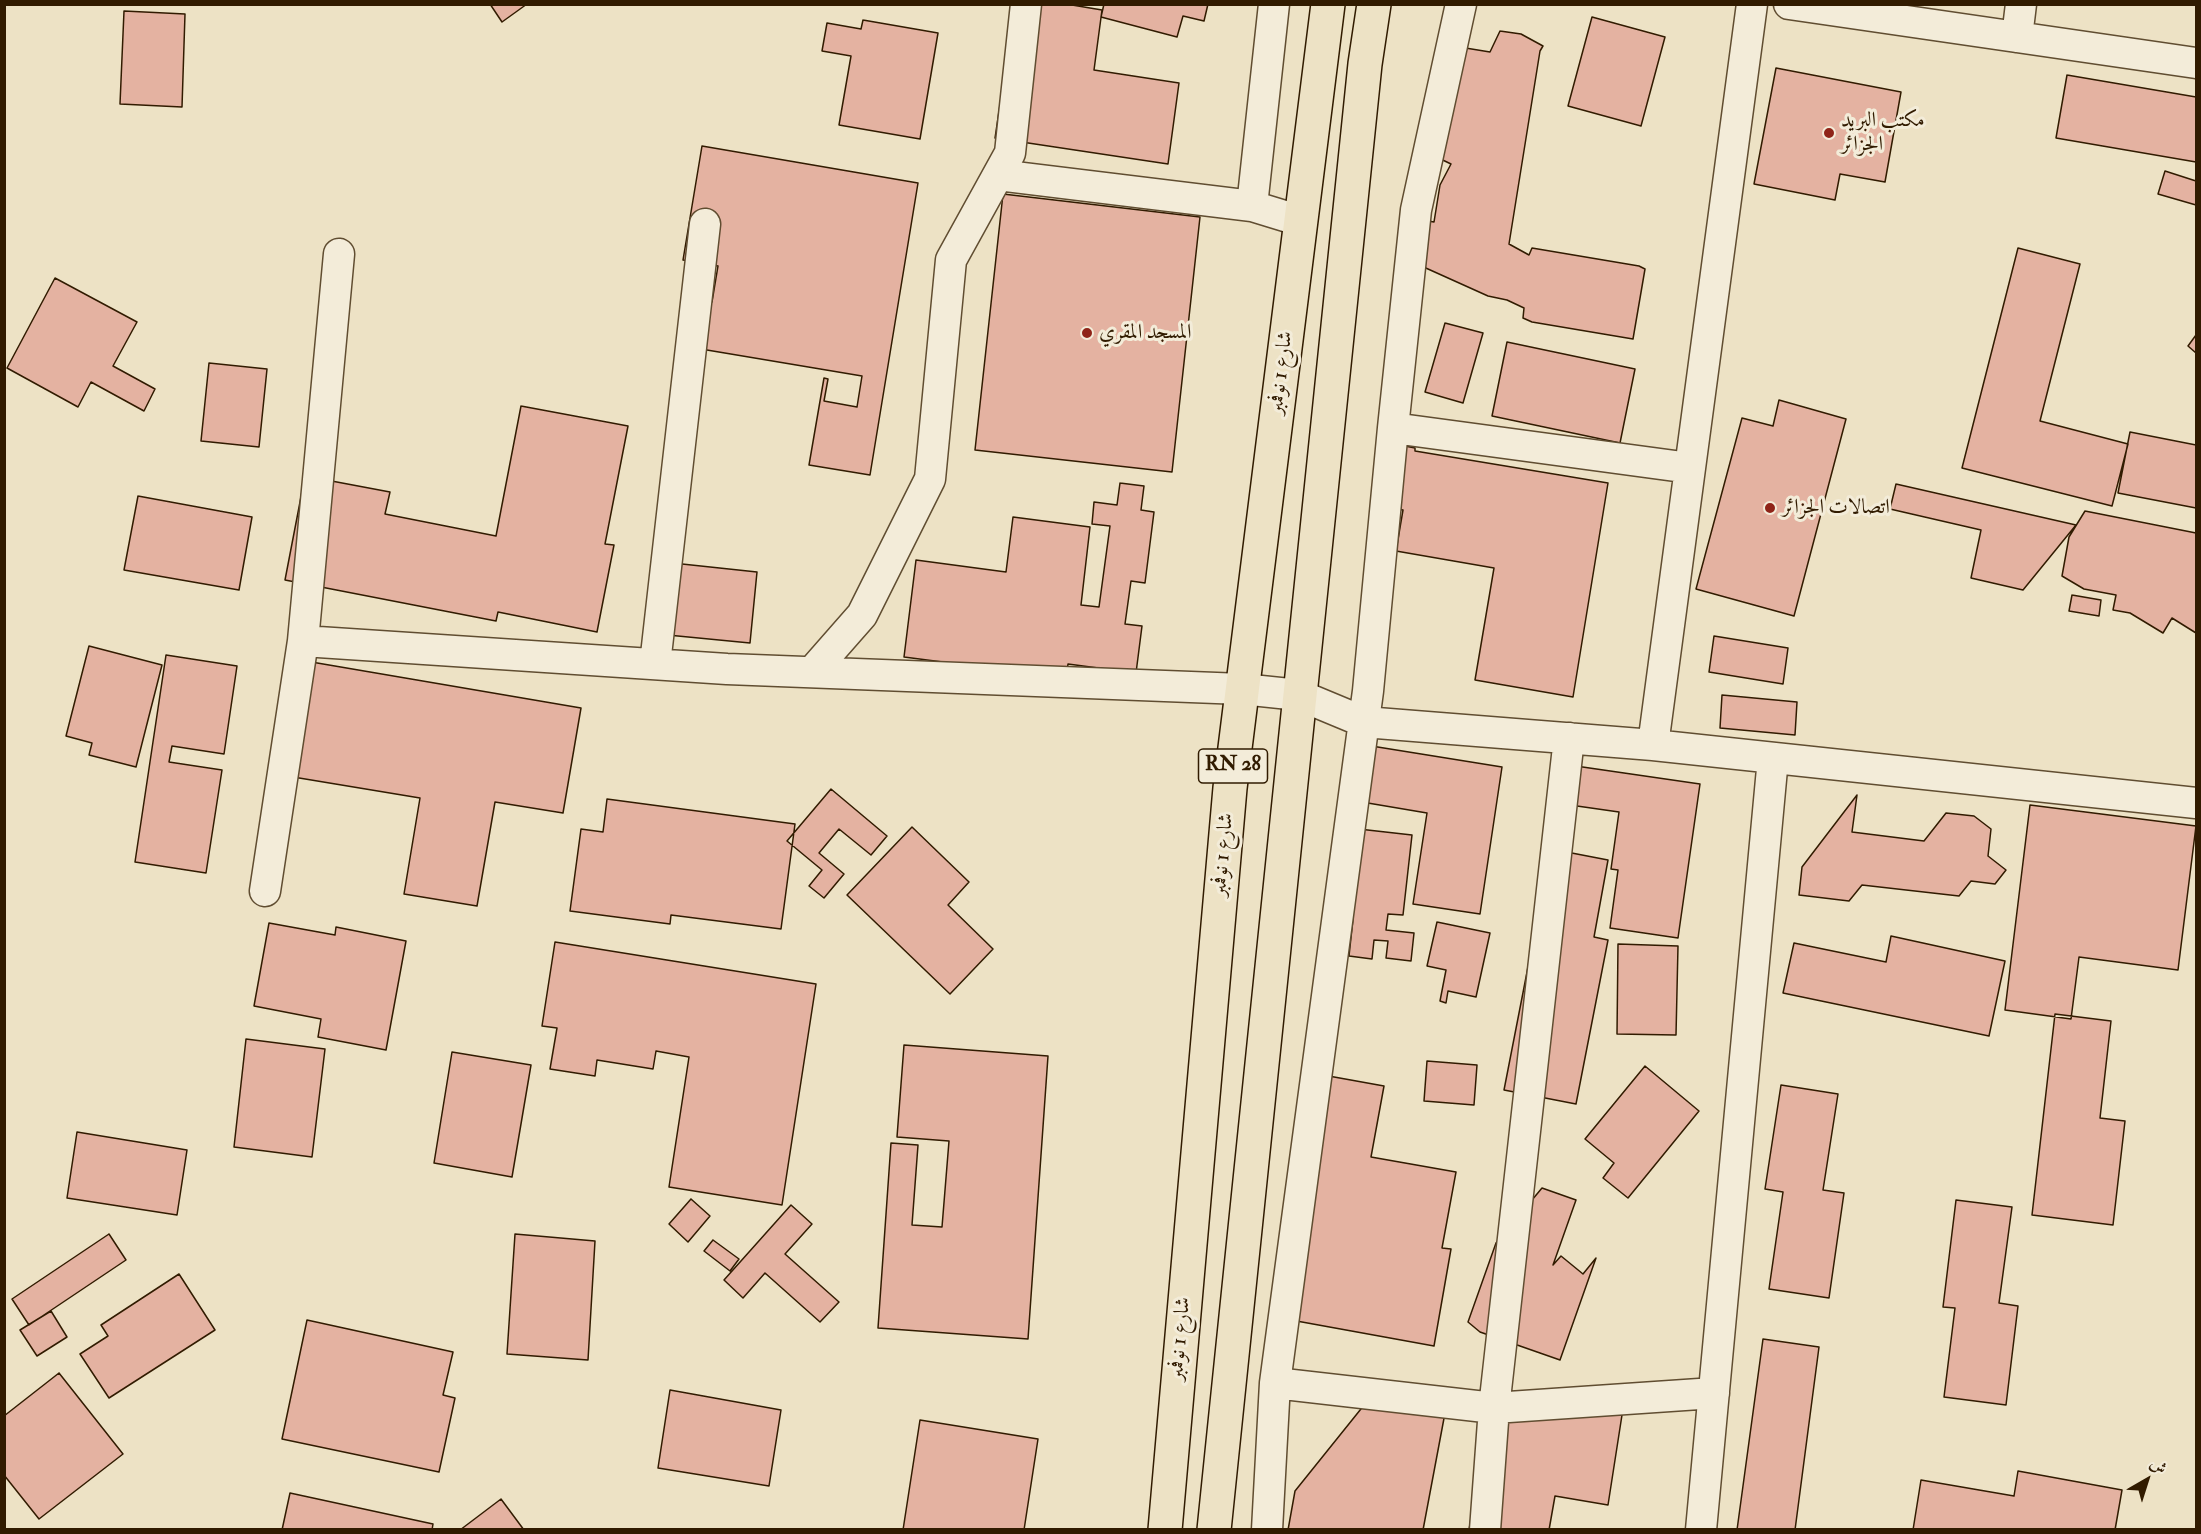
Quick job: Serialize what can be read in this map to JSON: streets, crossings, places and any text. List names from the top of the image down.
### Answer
{
  "streets": {
    "main road": ["شارع 1 نوفمبر", "RN 28"]
  },
  "places": ["مكتب البريد الجزائر", "المسجد المقري", "اتصالات الجزائر"],
  "north": "top right"
}
